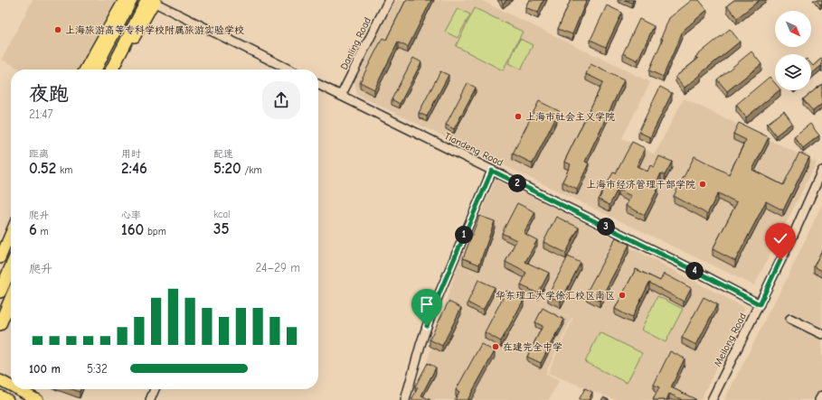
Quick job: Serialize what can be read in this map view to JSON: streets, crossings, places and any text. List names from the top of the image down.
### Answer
{
  "streets": {
    "street": ["Danling Road", "Tiandeng Road", "Meilong Road"]
  },
  "crossings": [
    ["Danling Road", "Tiandeng Road"],
    ["Tiandeng Road", "Meilong Road"]
  ],
  "places": [
    "上海旅游高等专科学校附属旅游实验学校",
    "上海市社会主义学院",
    "上海市经济管理干部学院",
    "华东理工大学徐汇校区南区",
    "在建完全中学"
  ],
  "north": "bottom right",
  "page": {
    "heading": ["夜跑", "21:47"],
    "stats": [
      ["距离", "0.52 km"],
      ["用时", "2:46"],
      ["配速", "5:20 /km"],
      ["爬升", "6 m"],
      ["心率", "160 bpm"],
      ["kcal", "35"]
    ],
    "pins": [
      "2",
      "3",
      "1",
      "4"
    ],
    "chart": ["爬升", "24–29 m"],
    "list": [
      {
        "name": "100 m",
        "note": "5:32"
      }
    ]
  }
}
